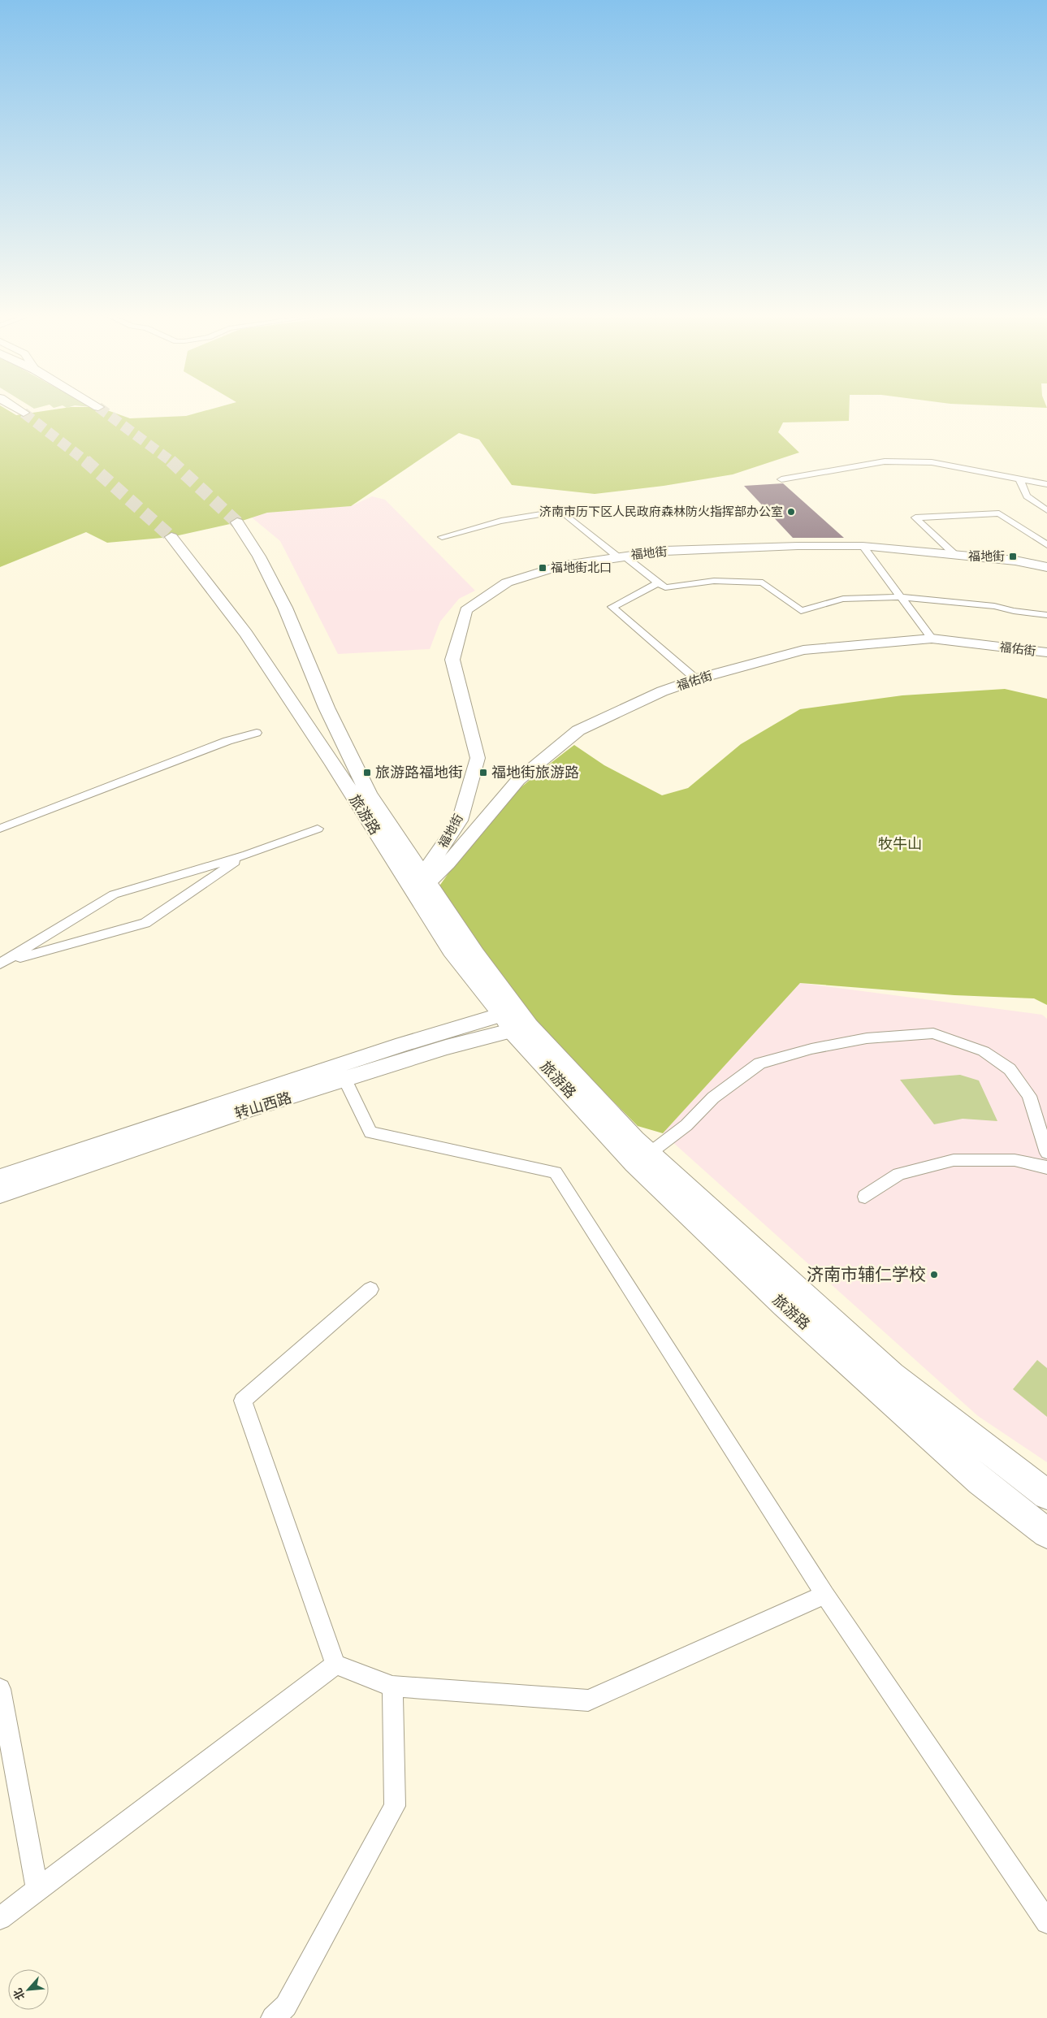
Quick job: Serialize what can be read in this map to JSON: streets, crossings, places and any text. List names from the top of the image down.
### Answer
{
  "streets": {
    "main road": ["旅游路"],
    "street": ["福地街", "福佑街", "转山西路"]
  },
  "crossings": [
    ["福地街", "福佑街"],
    ["福地街", "旅游路"],
    ["福佑街", "旅游路"],
    ["旅游路", "转山西路"]
  ],
  "parks": ["牧牛山"],
  "places": {
    "other": ["济南市历下区人民政府森林防火指挥部办公室", "济南市辅仁学校"],
    "transit": [
      "福地街",
      "福地街北口",
      "旅游路福地街",
      "福地街旅游路"
    ]
  },
  "north": "bottom left"
}
